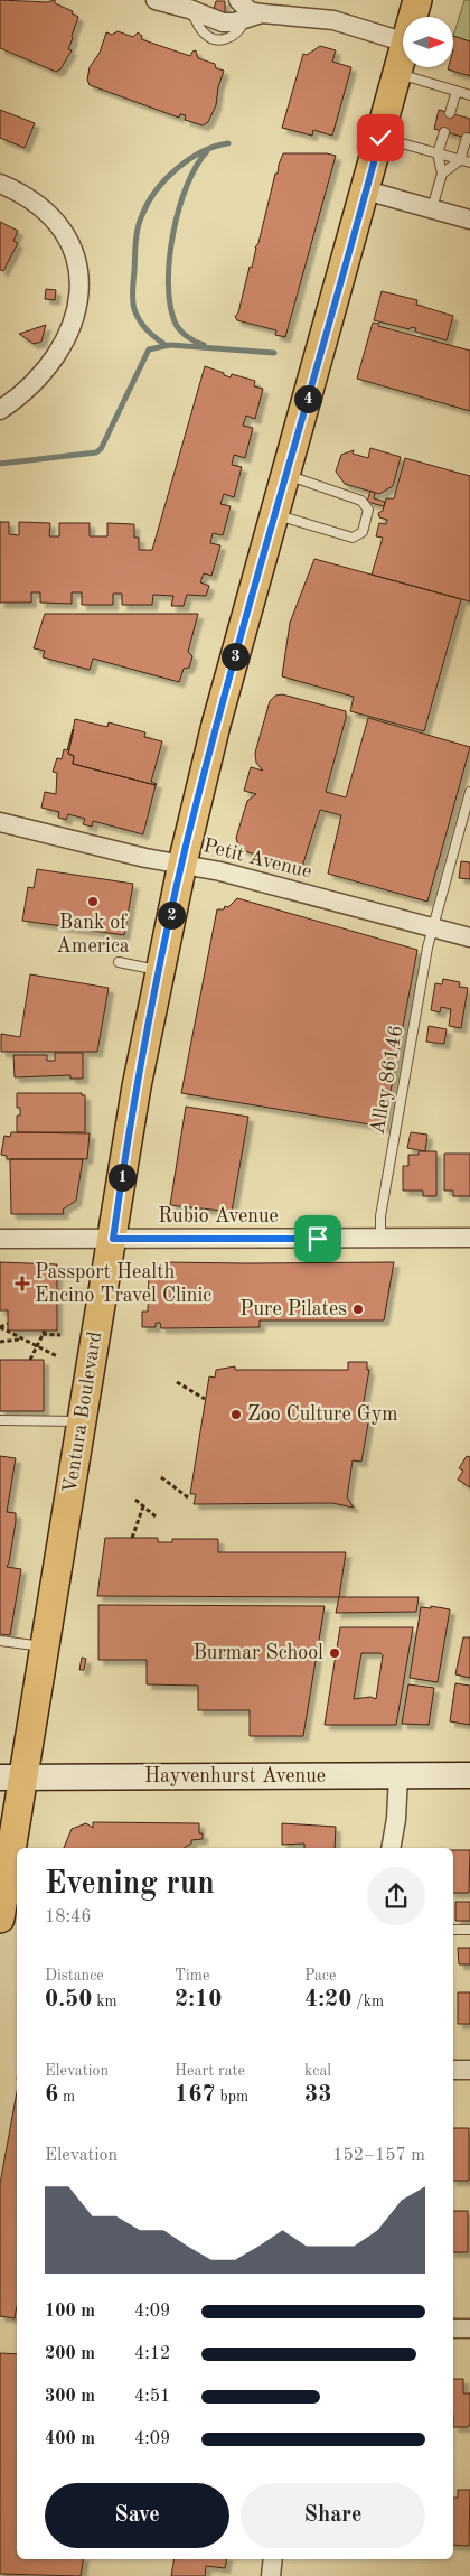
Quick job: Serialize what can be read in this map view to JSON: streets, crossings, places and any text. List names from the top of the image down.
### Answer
{
  "streets": {
    "main road": ["Ventura Boulevard", "Hayvenhurst Avenue"],
    "street": ["Petit Avenue", "Rubio Avenue"],
    "lane": ["Alley 86146"]
  },
  "crossings": [
    ["Petit Avenue", "Alley 86146"],
    ["Petit Avenue", "Ventura Boulevard"],
    ["Alley 86146", "Rubio Avenue"],
    ["Rubio Avenue", "Ventura Boulevard"],
    ["Ventura Boulevard", "Hayvenhurst Avenue"]
  ],
  "places": {
    "other": [
      "Bank of America",
      "Pure Pilates",
      "Zoo Culture Gym",
      "Burmar School"
    ],
    "health": ["Passport Health Encino Travel Clinic"]
  },
  "north": "right",
  "page": {
    "pins": [
      "4",
      "3",
      "2",
      "1"
    ],
    "heading": ["Evening run", "18:46"],
    "stats": [
      ["Distance", "0.50 km"],
      ["Time", "2:10"],
      ["Pace", "4:20 /km"],
      ["Elevation", "6 m"],
      ["Heart rate", "167 bpm"],
      ["kcal", "33"]
    ],
    "chart": ["Elevation", "152–157 m"],
    "list": [
      {
        "name": "100 m",
        "note": "4:09"
      },
      {
        "name": "200 m",
        "note": "4:12"
      },
      {
        "name": "300 m",
        "note": "4:51"
      },
      {
        "name": "400 m",
        "note": "4:09"
      }
    ],
    "buttons": ["Save", "Share"]
  }
}
